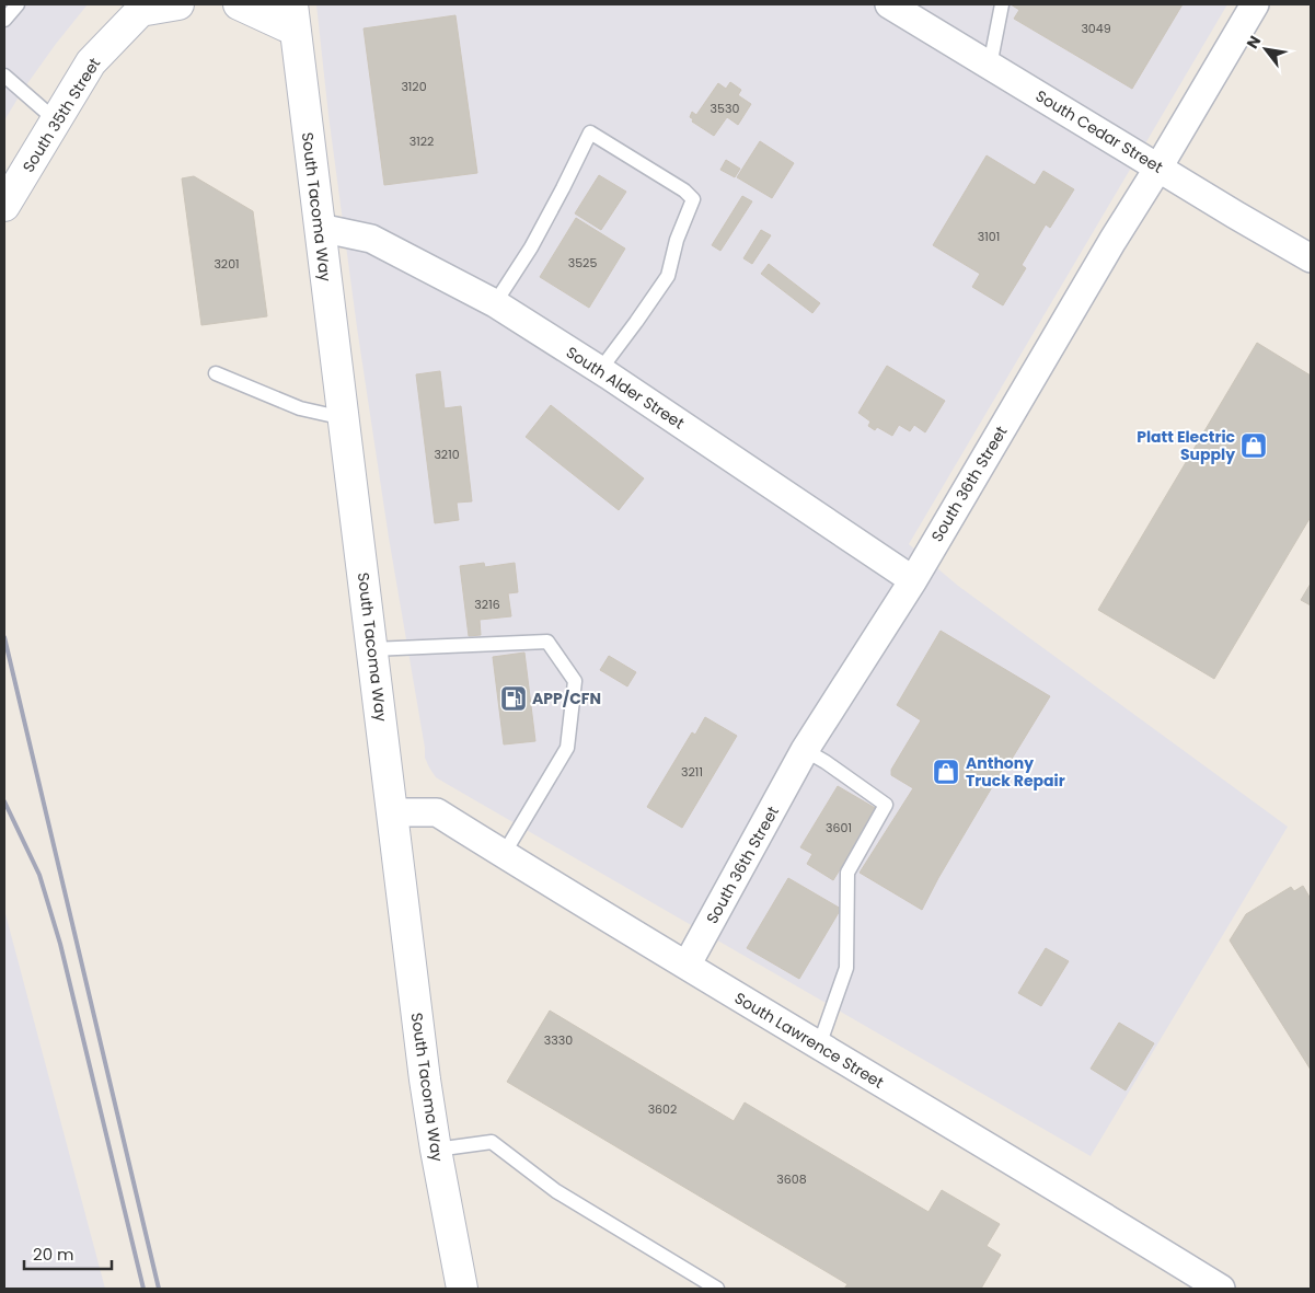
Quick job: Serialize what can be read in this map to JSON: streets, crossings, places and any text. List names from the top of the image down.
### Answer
{
  "streets": {
    "main road": ["South 35th Street", "South Tacoma Way"],
    "street": [
      "South Cedar Street",
      "South Alder Street",
      "South 36th Street",
      "South Lawrence Street"
    ]
  },
  "crossings": [
    ["South Cedar Street", "South 36th Street"],
    ["South Tacoma Way", "South Alder Street"],
    ["South Tacoma Way", "South Lawrence Street"],
    ["South Alder Street", "South 36th Street"],
    ["South 36th Street", "South Lawrence Street"]
  ],
  "places": {
    "shop": ["Platt Electric Supply", "Anthony Truck Repair"],
    "fuel station": ["APP/CFN"]
  },
  "house_numbers": [
    "3049",
    "3120",
    "3530",
    "3122",
    "3101",
    "3525",
    "3201",
    "3210",
    "3216",
    "3211",
    "3601",
    "3330",
    "3602",
    "3608"
  ],
  "scale_bar": "20 m",
  "north": "top left"
}
